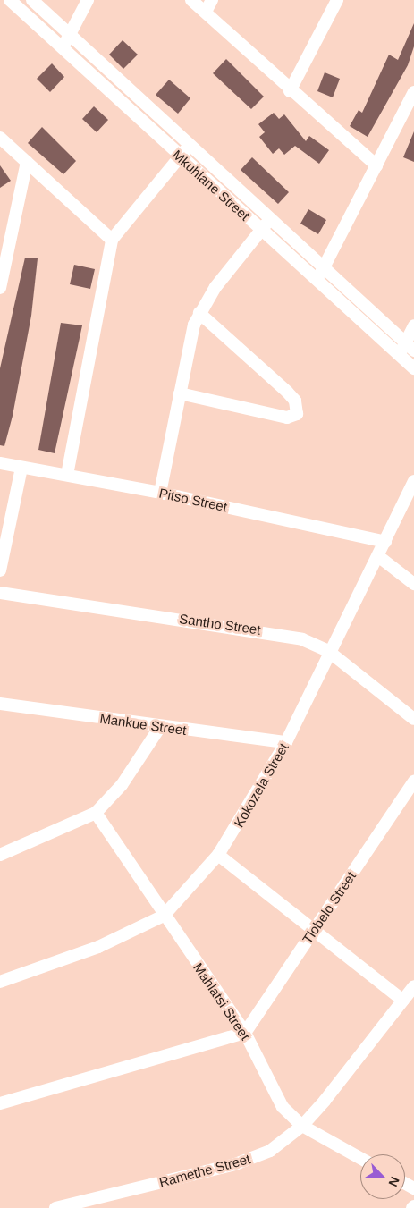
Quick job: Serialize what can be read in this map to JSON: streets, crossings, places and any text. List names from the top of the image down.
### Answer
{
  "streets": {
    "street": [
      "Mkuhlane Street",
      "Pitso Street",
      "Santho Street",
      "Mankue Street",
      "Kokozela Street",
      "Tlobelo Street",
      "Mahlatsi Street",
      "Ramethe Street"
    ]
  },
  "crossings": [
    ["Pitso Street", "Kokozela Street"],
    ["Santho Street", "Kokozela Street"],
    ["Mankue Street", "Kokozela Street"],
    ["Kokozela Street", "Mahlatsi Street"],
    ["Tlobelo Street", "Mahlatsi Street"],
    ["Mahlatsi Street", "Ramethe Street"]
  ],
  "north": "bottom right"
}
